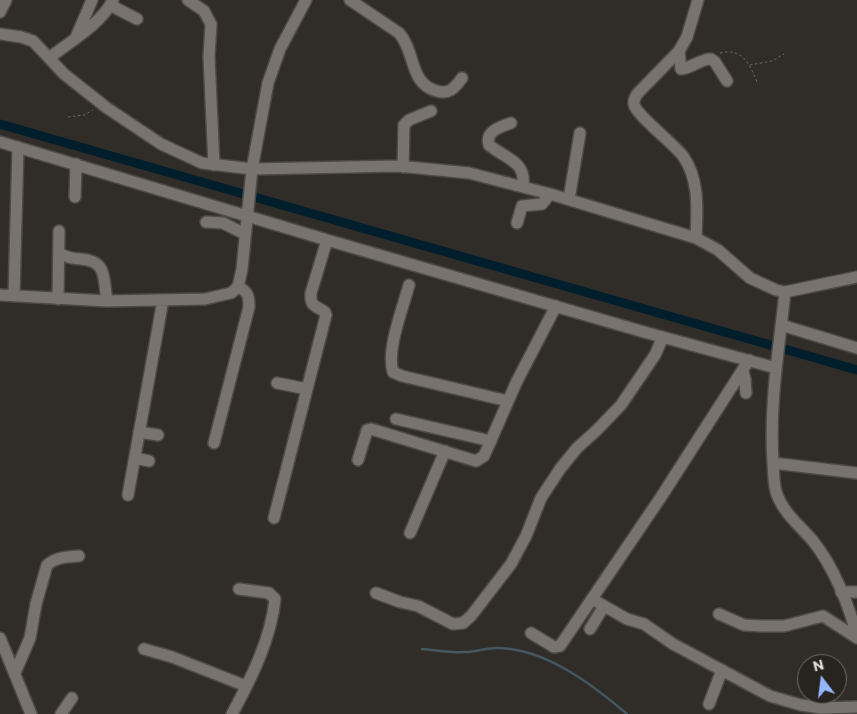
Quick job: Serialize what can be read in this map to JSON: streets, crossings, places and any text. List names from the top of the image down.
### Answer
{
  "north": "top"
}
